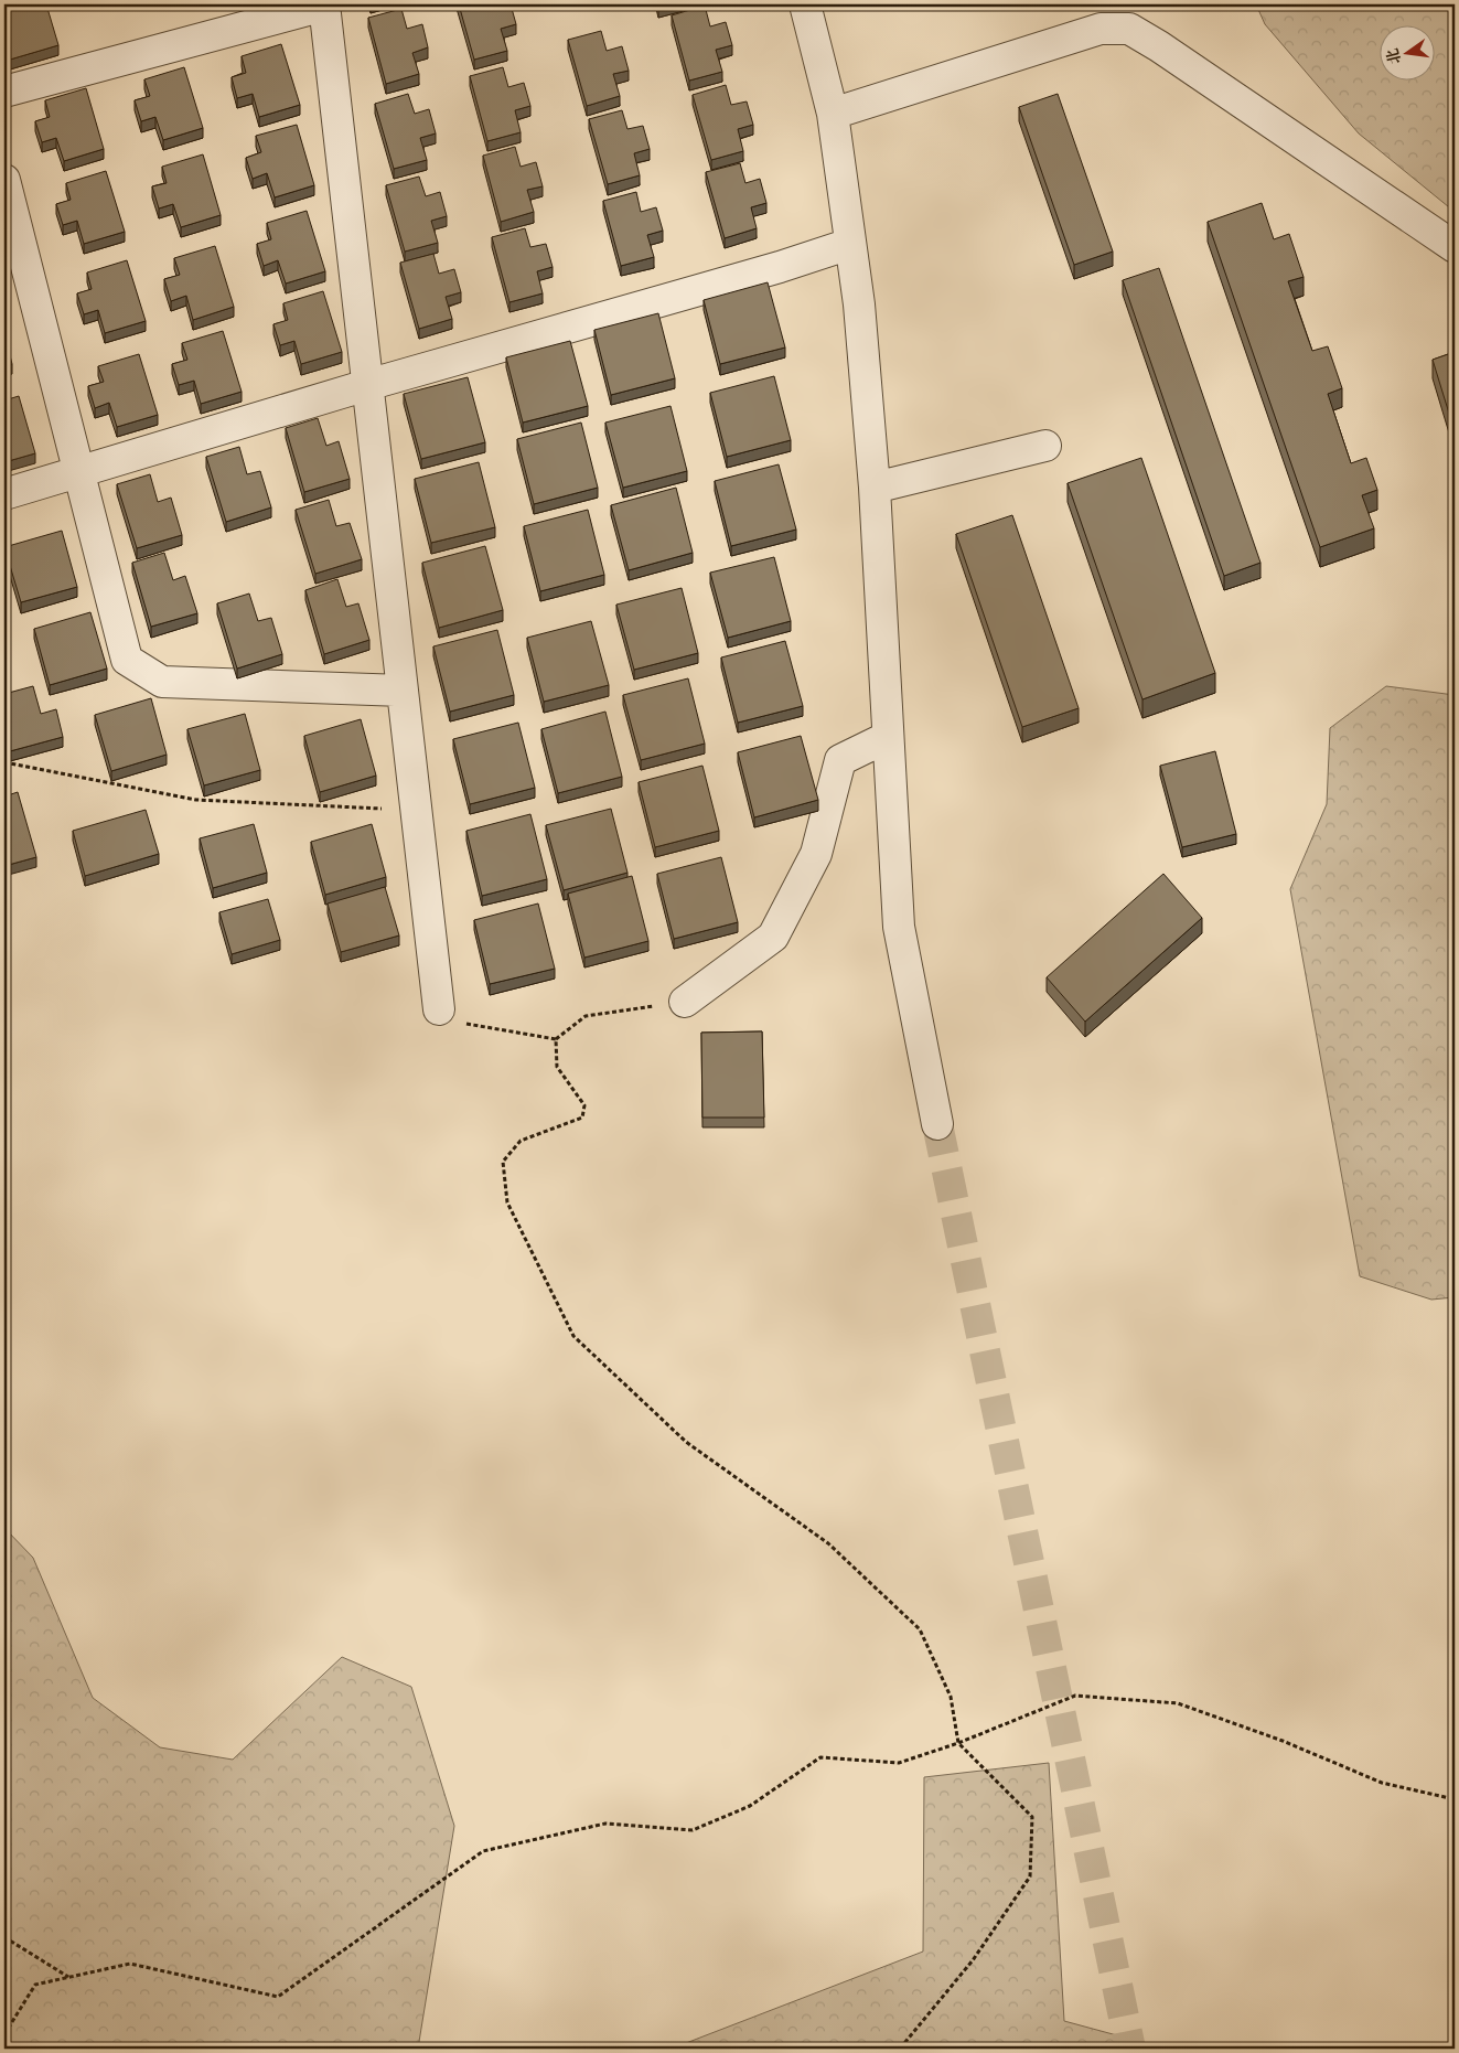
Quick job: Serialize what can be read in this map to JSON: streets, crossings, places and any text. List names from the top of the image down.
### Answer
{
  "north": "left"
}
